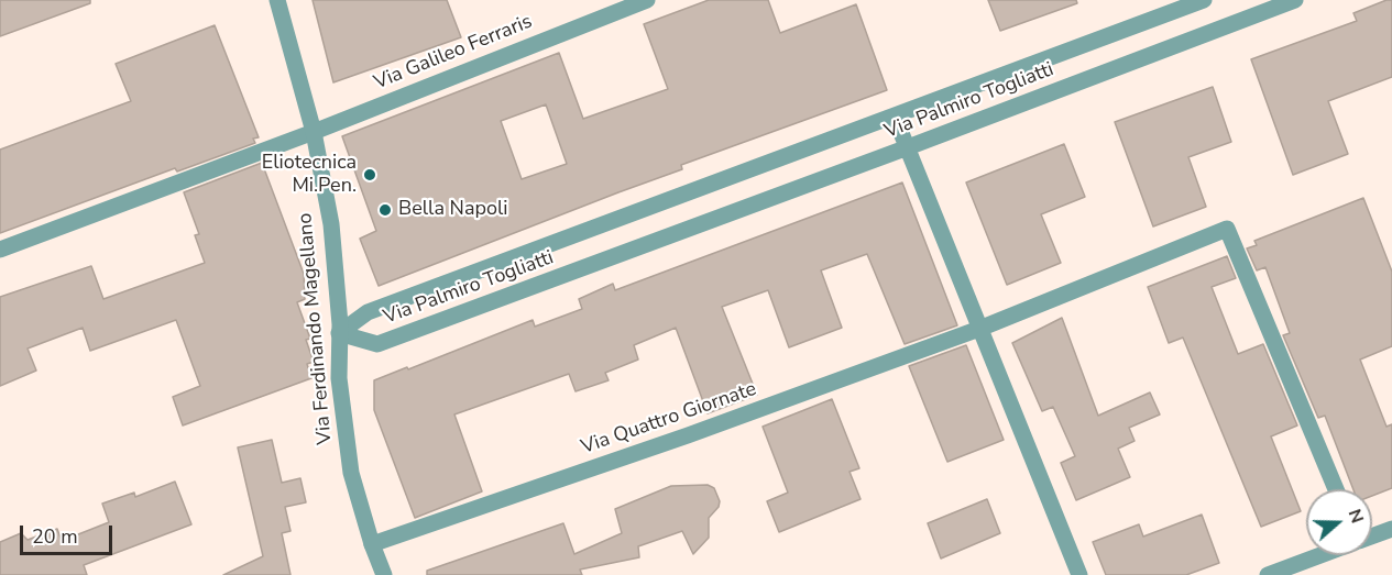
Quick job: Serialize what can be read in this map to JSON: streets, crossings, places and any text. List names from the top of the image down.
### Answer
{
  "streets": {
    "street": [
      "Via Galileo Ferraris",
      "Via Palmiro Togliatti",
      "Via Ferdinando Magellano",
      "Via Quattro Giornate"
    ]
  },
  "crossings": [
    ["Via Galileo Ferraris", "Via Ferdinando Magellano"],
    ["Via Palmiro Togliatti", "Via Ferdinando Magellano"],
    ["Via Ferdinando Magellano", "Via Quattro Giornate"]
  ],
  "places": ["Eliotecnica Mi.Pen.", "Bella Napoli"],
  "scale_bar": "20 m",
  "north": "right"
}
